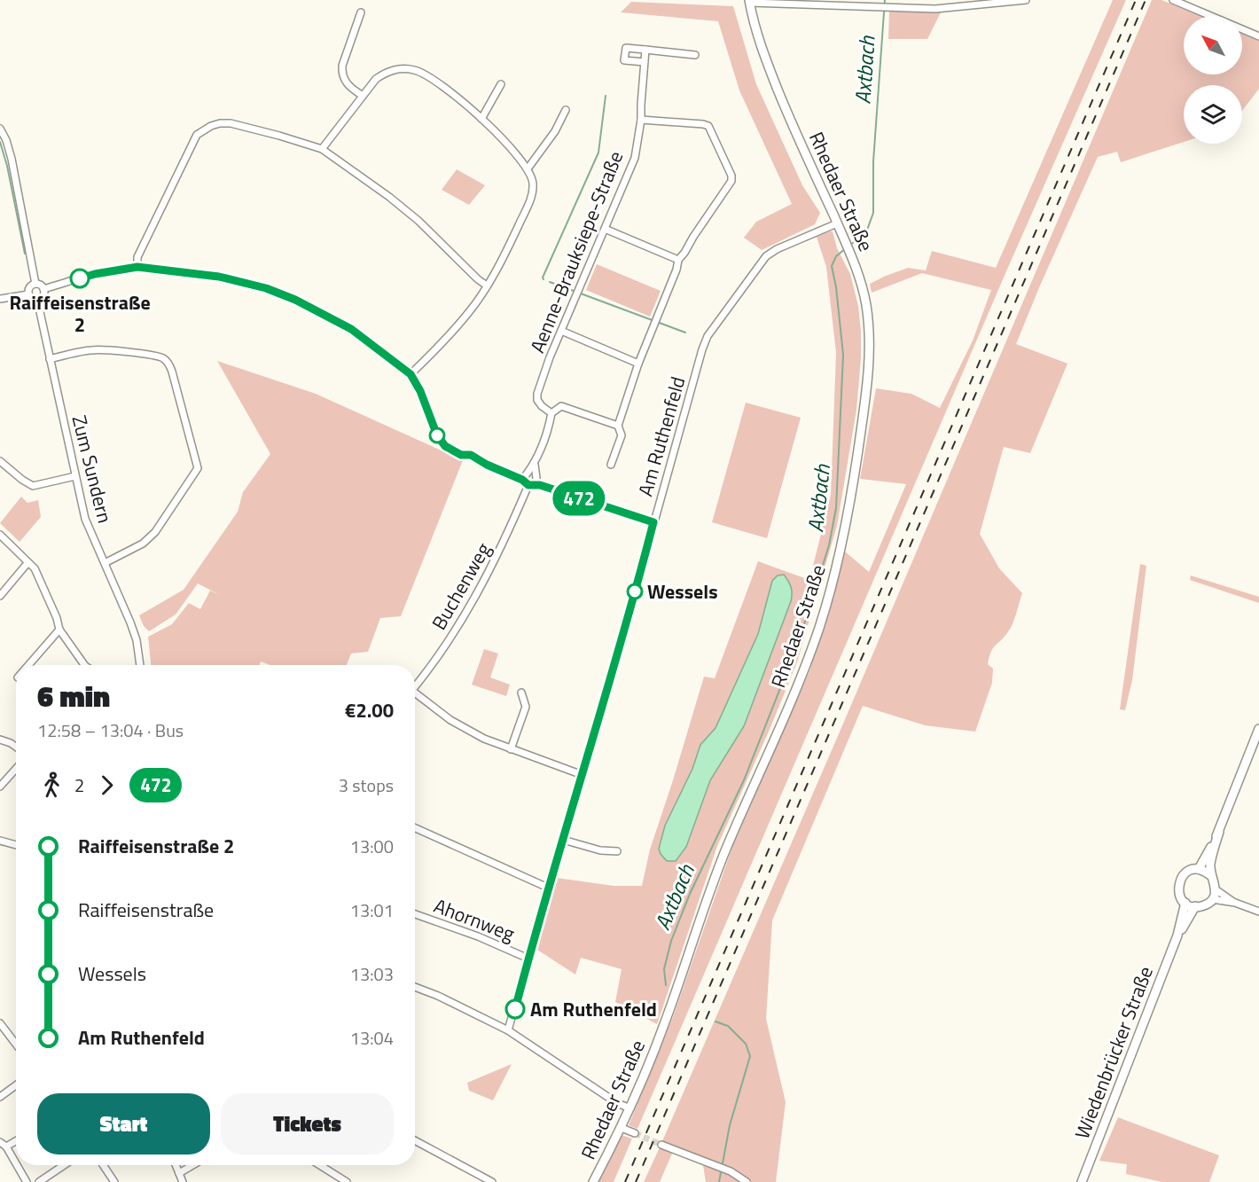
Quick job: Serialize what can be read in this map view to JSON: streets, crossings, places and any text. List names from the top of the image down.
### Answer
{
  "streets": {
    "street": [
      "Rhedaer Straße",
      "Aenne-Brauksiepe-Straße",
      "Am Ruthenfeld",
      "Zum Sundern",
      "Buchenweg",
      "Ahornweg",
      "Wiedenbrücker Straße"
    ]
  },
  "crossings": [
    ["Rhedaer Straße", "Am Ruthenfeld"],
    ["Am Ruthenfeld", "Ahornweg"]
  ],
  "water": ["Axtbach"],
  "places": ["Raiffeisenstraße 2", "Wessels", "Am Ruthenfeld"],
  "lines": ["bus line 472"],
  "north": "top left",
  "page": {
    "on_map": "472",
    "heading": ["6 min", "12:58 – 13:04 · Bus", "€2.00"],
    "legs": ["2", "472", "3 stops"],
    "list": [
      {
        "name": "Raiffeisenstraße 2",
        "value": "13:00"
      },
      {
        "name": "Raiffeisenstraße",
        "value": "13:01"
      },
      {
        "name": "Wessels",
        "value": "13:03"
      },
      {
        "name": "Am Ruthenfeld",
        "value": "13:04"
      }
    ],
    "buttons": ["Start", "Tickets"]
  }
}
